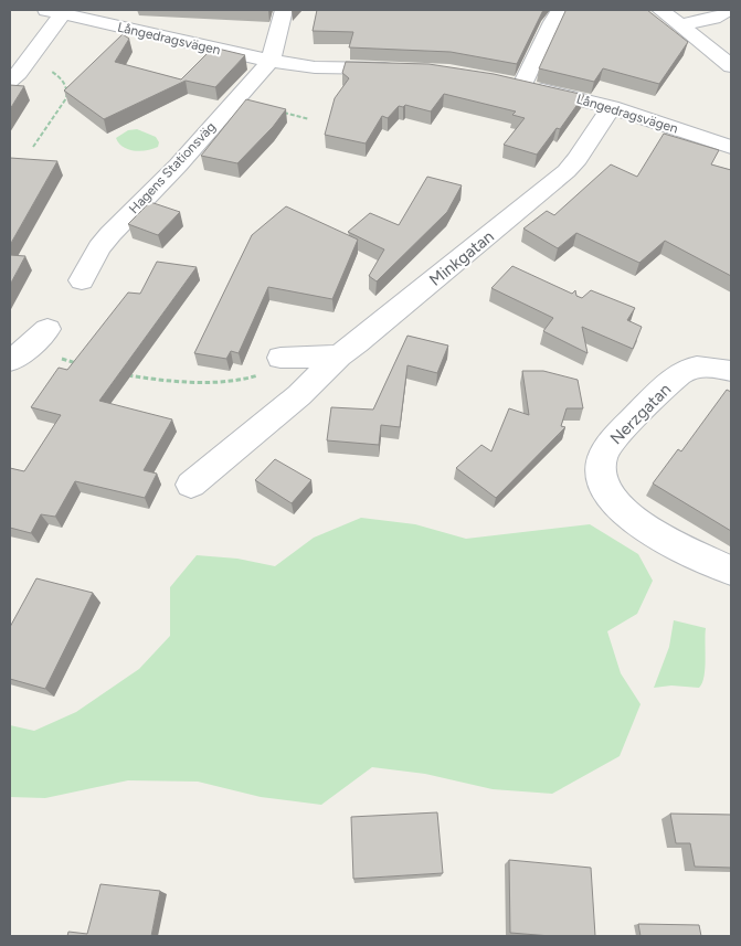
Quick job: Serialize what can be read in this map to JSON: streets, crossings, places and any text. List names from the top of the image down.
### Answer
{
  "streets": {
    "street": [
      "Långedragsvägen",
      "Hagens Stationsväg",
      "Minkgatan",
      "Nerzgatan"
    ]
  },
  "crossings": [
    ["Långedragsvägen", "Hagens Stationsväg"],
    ["Långedragsvägen", "Minkgatan"]
  ]
}
